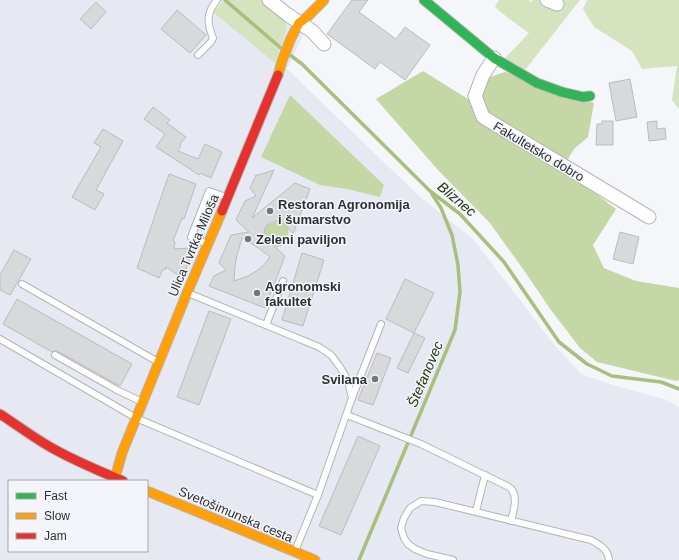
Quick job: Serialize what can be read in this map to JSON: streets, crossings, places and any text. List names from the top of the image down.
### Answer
{
  "streets": {
    "street": ["Fakultetsko dobro", "Ulica Tvrtka Miloša", "Svetošimunska cesta"]
  },
  "water": ["Bliznec", "Štefanovec"],
  "places": [
    "Restoran Agronomija i šumarstvo",
    "Zeleni paviljon",
    "Agronomski fakultet",
    "Svilana"
  ],
  "legend": ["Fast", "Slow", "Jam"]
}
